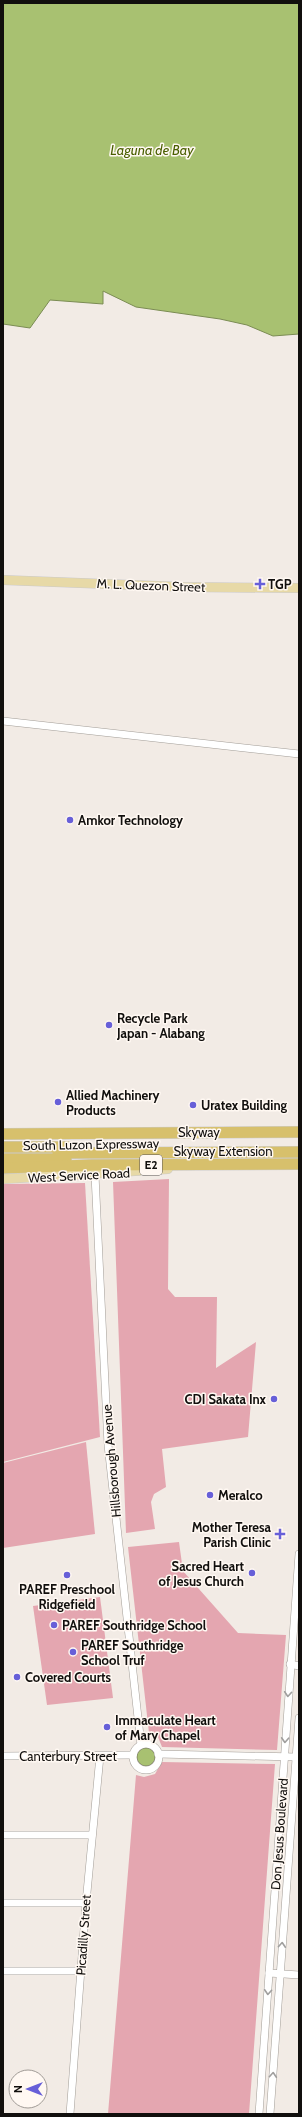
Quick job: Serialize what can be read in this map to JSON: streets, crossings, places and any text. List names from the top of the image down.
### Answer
{
  "streets": {
    "highway": [
      "Skyway",
      "South Luzon Expressway",
      "Skyway Extension",
      "E2"
    ],
    "main road": ["M. L. Quezon Street", "West Service Road"],
    "street": [
      "Hillsborough Avenue",
      "Canterbury Street",
      "Don Jesus Boulevard",
      "Picadilly Street"
    ]
  },
  "crossings": [
    ["West Service Road", "Hillsborough Avenue"],
    ["Hillsborough Avenue", "Canterbury Street"],
    ["Canterbury Street", "Picadilly Street"]
  ],
  "water": ["Laguna de Bay"],
  "places": {
    "health": ["TGP", "Mother Teresa Parish Clinic"],
    "other": [
      "Amkor Technology",
      "Recycle Park Japan - Alabang",
      "Allied Machinery Products",
      "Uratex Building",
      "CDI Sakata Inx",
      "Meralco",
      "Sacred Heart of Jesus Church",
      "PAREF Preschool Ridgefield",
      "PAREF Southridge School",
      "PAREF Southridge School Truf",
      "Covered Courts",
      "Immaculate Heart of Mary Chapel"
    ]
  },
  "north": "left"
}
